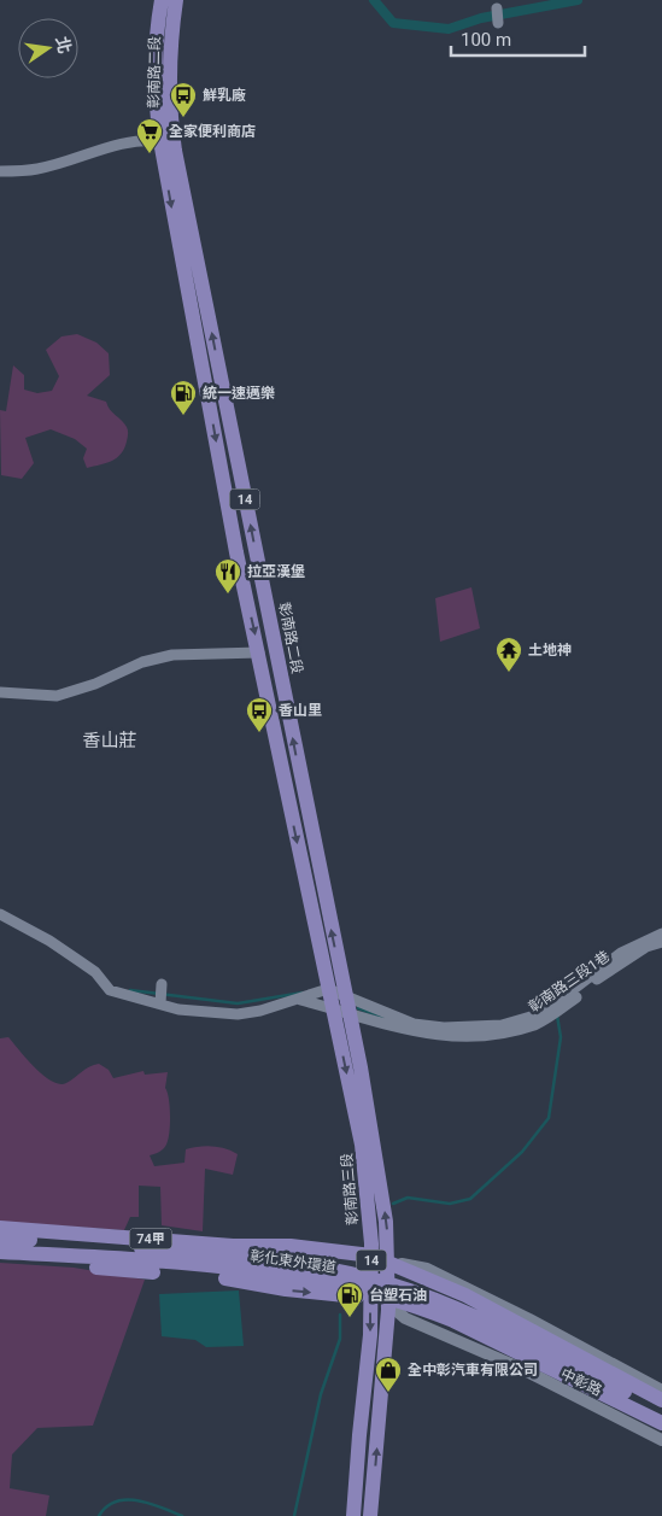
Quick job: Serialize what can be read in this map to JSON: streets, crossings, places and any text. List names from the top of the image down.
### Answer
{
  "streets": {
    "main road": [
      "彰南路二段",
      "14",
      "彰南路三段",
      "74甲",
      "彰化東外環道"
    ],
    "street": ["彰南路三段1巷", "中彰路"]
  },
  "crossings": [
    ["彰南路二段", "14"],
    ["彰南路二段", "彰南路三段1巷"],
    ["彰南路二段", "彰南路三段"],
    ["14", "彰南路三段"],
    ["彰南路三段1巷", "彰南路三段"],
    ["彰南路三段", "74甲"],
    ["彰南路三段", "中彰路"],
    ["彰化東外環道", "中彰路"]
  ],
  "districts": ["香山莊"],
  "places": {
    "bus stop": ["鮮乳廠", "香山里"],
    "supermarket": ["全家便利商店"],
    "fuel station": ["統一速邁樂", "台塑石油"],
    "restaurant": ["拉亞漢堡"],
    "temple": ["土地神"],
    "shop": ["全中彰汽車有限公司"]
  },
  "scale_bar": "100 m",
  "north": "right"
}
